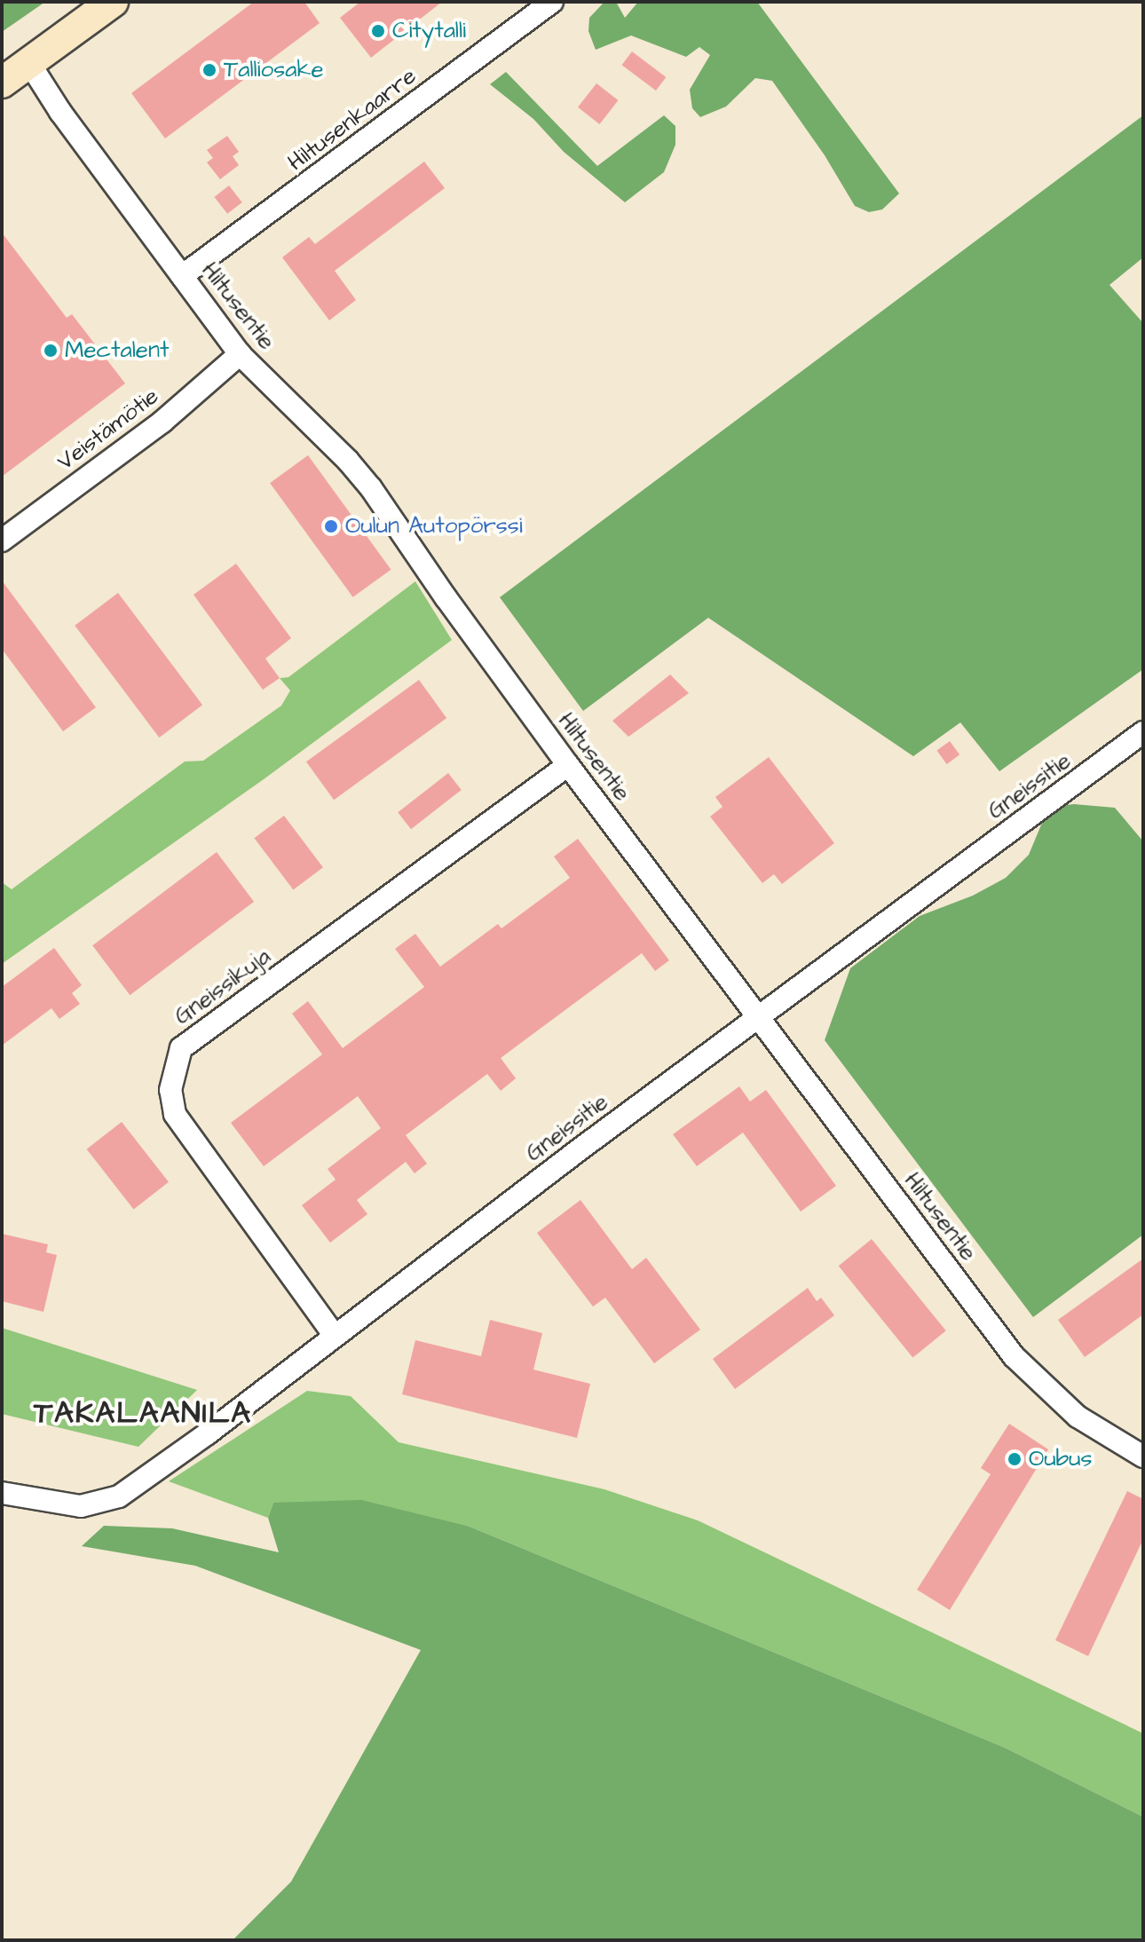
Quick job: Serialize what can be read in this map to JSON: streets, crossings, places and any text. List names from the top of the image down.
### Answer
{
  "streets": {
    "street": [
      "Hiltusenkaarre",
      "Hiltusentie",
      "Veistämötie",
      "Gneissitie",
      "Gneissikuja"
    ]
  },
  "crossings": [
    ["Hiltusenkaarre", "Hiltusentie"],
    ["Hiltusentie", "Veistämötie"],
    ["Hiltusentie", "Gneissitie"],
    ["Hiltusentie", "Gneissikuja"],
    ["Gneissitie", "Gneissikuja"]
  ],
  "districts": ["TAKALAANILA"],
  "places": [
    "Citytalli",
    "Talliosake",
    "Mectalent",
    "Oulun Autopörssi",
    "Oubus"
  ]
}
